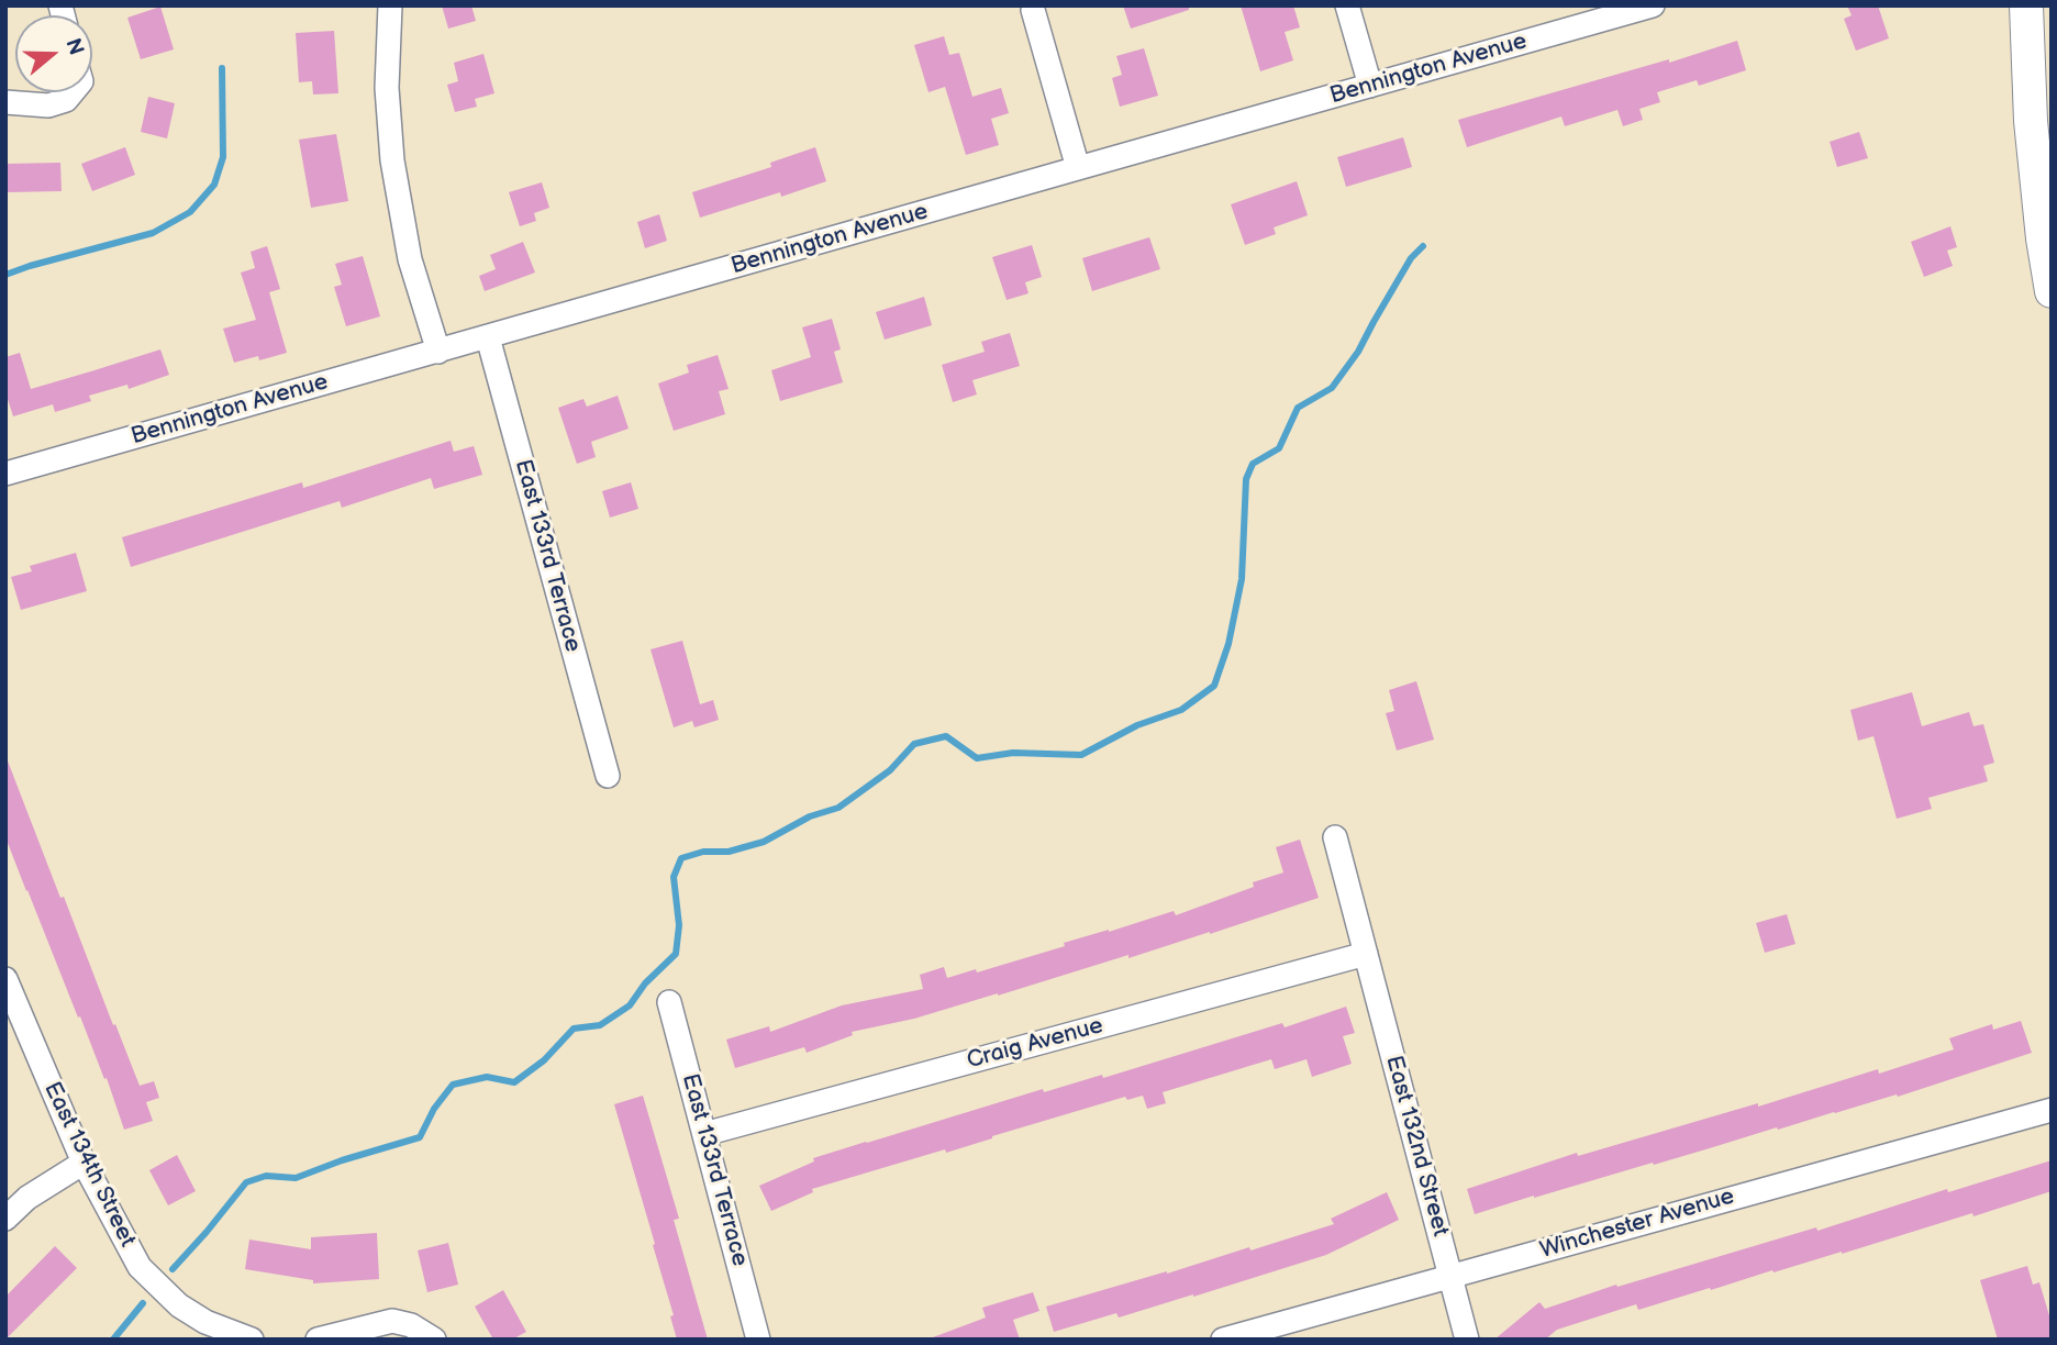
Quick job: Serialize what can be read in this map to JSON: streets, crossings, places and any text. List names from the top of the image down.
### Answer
{
  "streets": {
    "street": [
      "Bennington Avenue",
      "East 133rd Terrace",
      "Craig Avenue",
      "East 132nd Street",
      "East 134th Street",
      "Winchester Avenue"
    ]
  },
  "crossings": [
    ["Bennington Avenue", "East 133rd Terrace"],
    ["East 133rd Terrace", "Craig Avenue"],
    ["Craig Avenue", "East 132nd Street"],
    ["East 132nd Street", "Winchester Avenue"]
  ],
  "north": "right"
}
